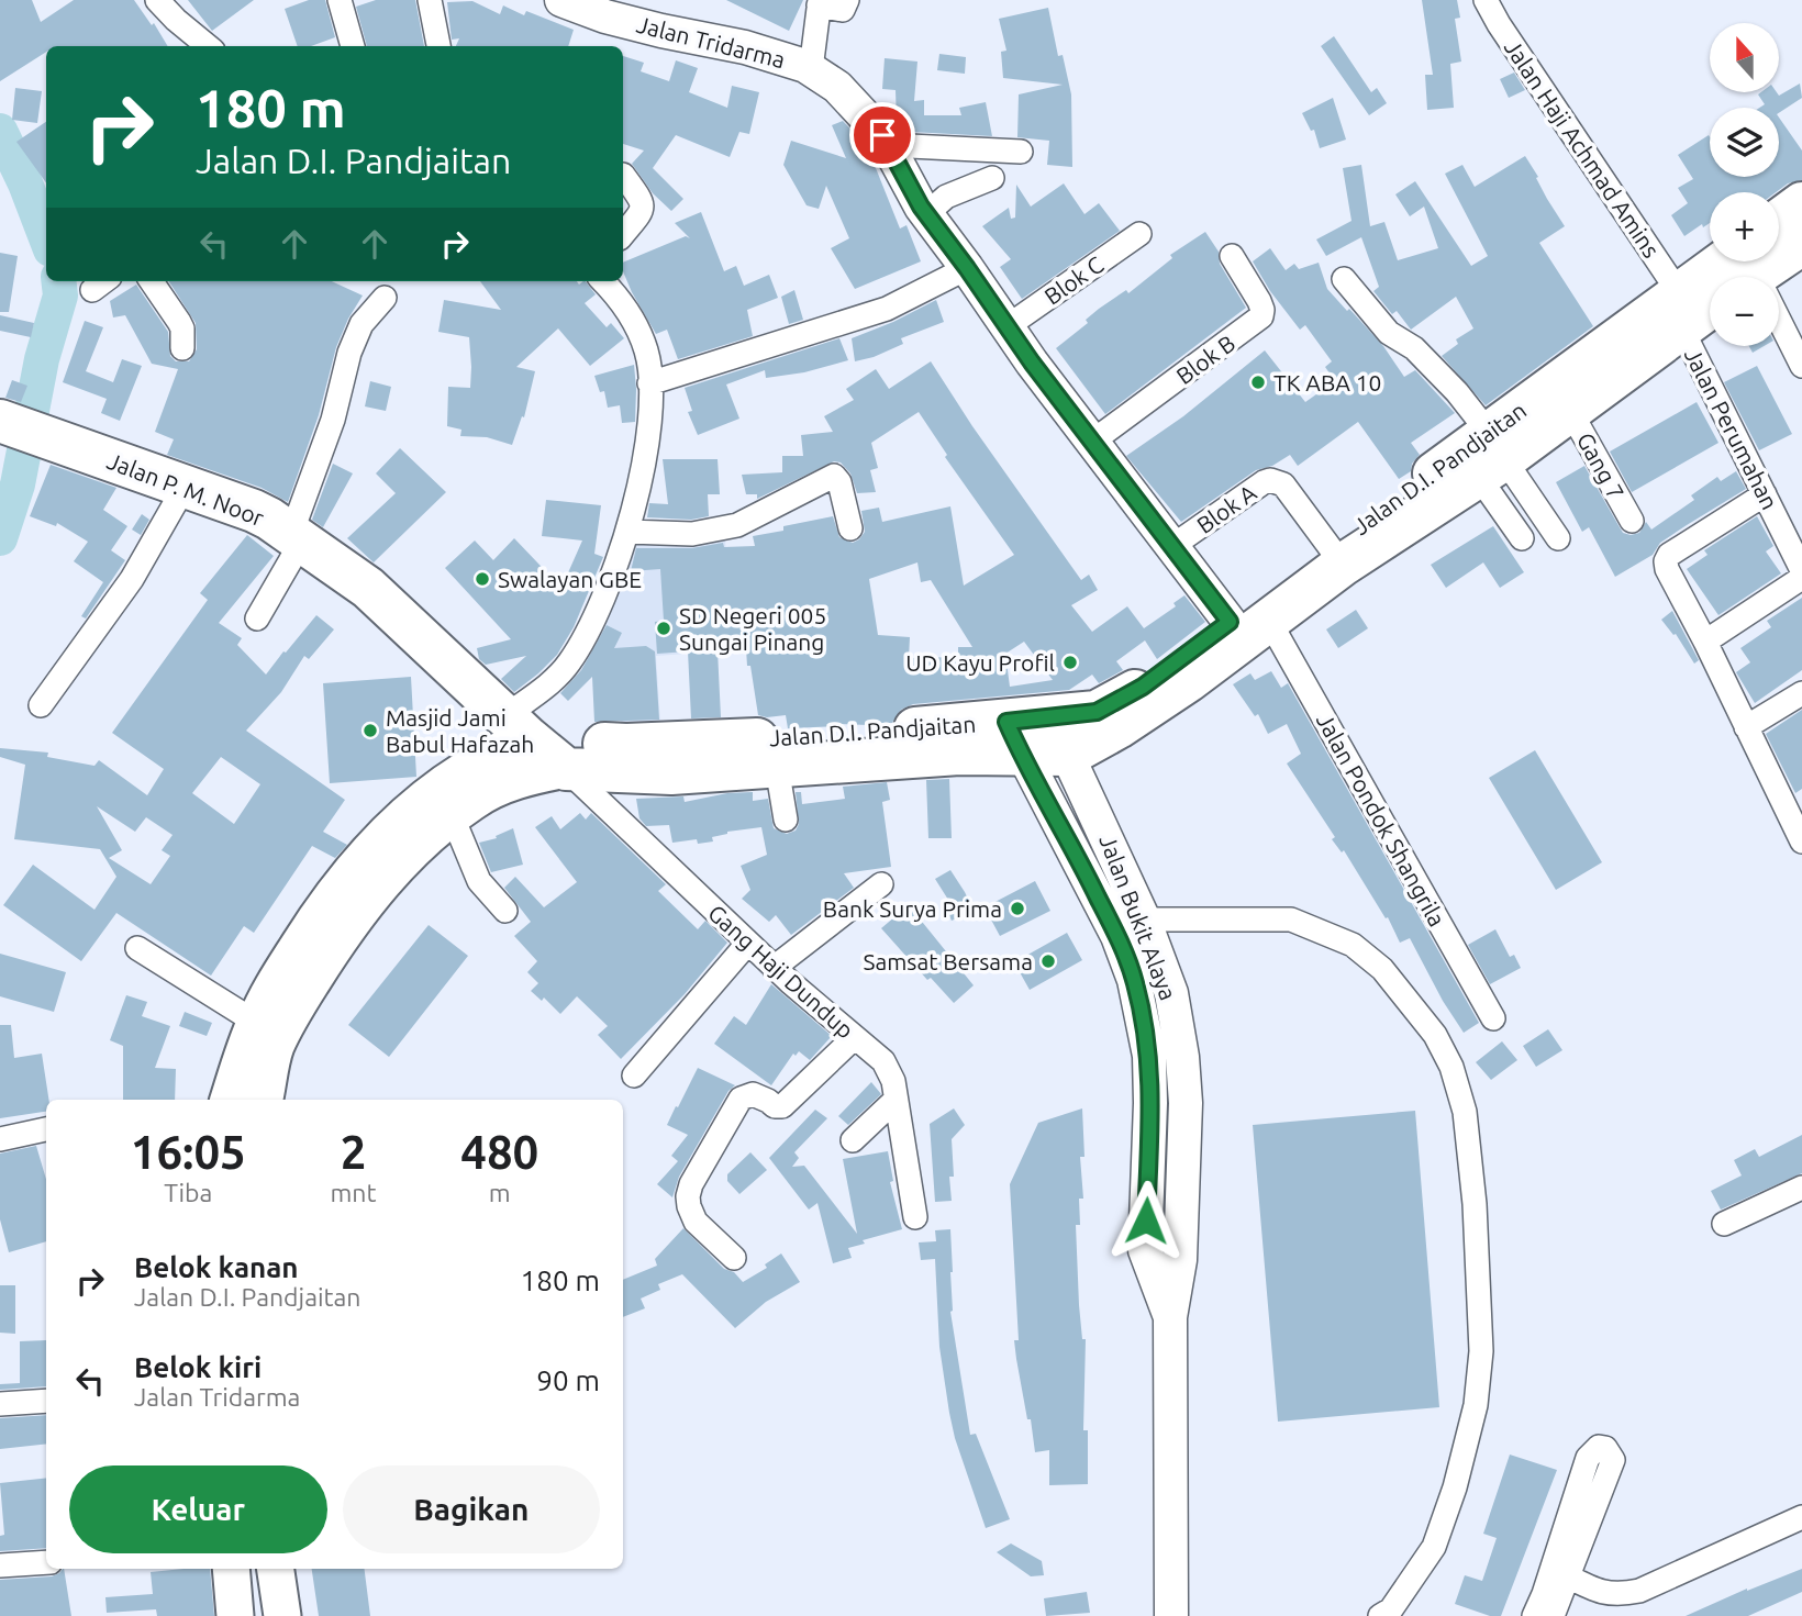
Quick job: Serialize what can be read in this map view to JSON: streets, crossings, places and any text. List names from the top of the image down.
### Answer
{
  "streets": {
    "highway": ["Jalan D.I. Pandjaitan", "Jalan P. M. Noor"],
    "street": [
      "Jalan Tridarma",
      "Jalan Haji Achmad Amins",
      "Blok C",
      "Blok B",
      "Jalan Perumahan",
      "Gang 7",
      "Blok A",
      "Jalan Pondok Shangrila",
      "Jalan Bukit Alaya",
      "Gang Haji Dundup"
    ]
  },
  "crossings": [
    ["Jalan Tridarma", "Blok C"],
    ["Jalan Tridarma", "Blok B"],
    ["Jalan Tridarma", "Jalan D.I. Pandjaitan"],
    ["Jalan Tridarma", "Blok A"],
    ["Jalan Tridarma", "Jalan Pondok Shangrila"],
    ["Jalan Haji Achmad Amins", "Jalan Perumahan"],
    ["Jalan Haji Achmad Amins", "Jalan D.I. Pandjaitan"],
    ["Jalan Perumahan", "Jalan D.I. Pandjaitan"],
    ["Gang 7", "Jalan D.I. Pandjaitan"],
    ["Jalan D.I. Pandjaitan", "Jalan P. M. Noor"],
    ["Jalan D.I. Pandjaitan", "Blok A"],
    ["Jalan D.I. Pandjaitan", "Jalan Pondok Shangrila"],
    ["Jalan D.I. Pandjaitan", "Jalan Bukit Alaya"],
    ["Jalan D.I. Pandjaitan", "Gang Haji Dundup"],
    ["Jalan P. M. Noor", "Gang Haji Dundup"]
  ],
  "places": [
    "TK ABA 10",
    "Swalayan GBE",
    "SD Negeri 005 Sungai Pinang",
    "UD Kayu Profil",
    "Masjid Jami Babul Hafazah",
    "Bank Surya Prima",
    "Samsat Bersama"
  ],
  "north": "top",
  "page": {
    "map_buttons": ["+", "−"],
    "turn": ["180 m", "Jalan D.I. Pandjaitan"],
    "eta": [
      "16:05",
      "Tiba",
      "2",
      "mnt",
      "480",
      "m"
    ],
    "list": [
      {
        "name": "Belok kanan",
        "note": "Jalan D.I. Pandjaitan",
        "value": "180 m"
      },
      {
        "name": "Belok kiri",
        "note": "Jalan Tridarma",
        "value": "90 m"
      }
    ],
    "buttons": ["Keluar", "Bagikan"]
  }
}
